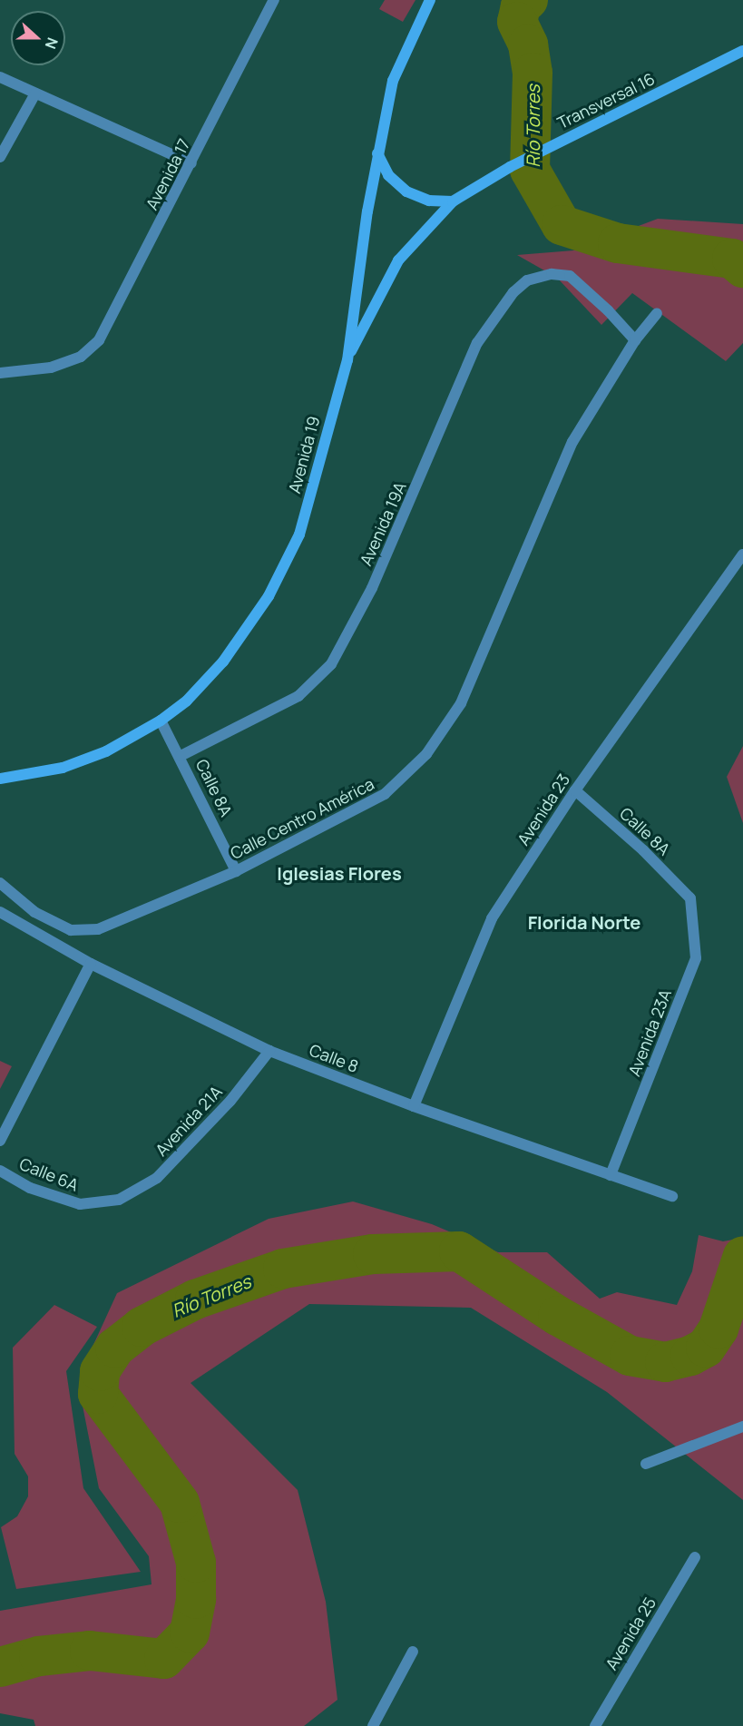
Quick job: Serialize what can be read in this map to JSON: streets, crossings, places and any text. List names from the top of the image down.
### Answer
{
  "streets": {
    "main road": ["Transversal 16", "Avenida 19"],
    "street": [
      "Avenida 17",
      "Avenida 19A",
      "Calle 8A",
      "Avenida 23",
      "Calle Centro América",
      "Avenida 23A",
      "Calle 8",
      "Avenida 21A",
      "Calle 6A",
      "Avenida 25"
    ]
  },
  "crossings": [
    ["Transversal 16", "Avenida 19"],
    ["Avenida 19", "Calle 8A"],
    ["Avenida 19A", "Calle 8A"],
    ["Avenida 19A", "Calle Centro América"],
    ["Calle 8A", "Avenida 23"],
    ["Calle 8A", "Calle Centro América"],
    ["Calle 8A", "Avenida 23A"],
    ["Avenida 23", "Calle 8"],
    ["Avenida 23A", "Calle 8"],
    ["Calle 8", "Avenida 21A"],
    ["Avenida 21A", "Calle 6A"]
  ],
  "districts": ["Iglesias Flores", "Florida Norte"],
  "water": ["Río Torres"],
  "north": "right"
}
